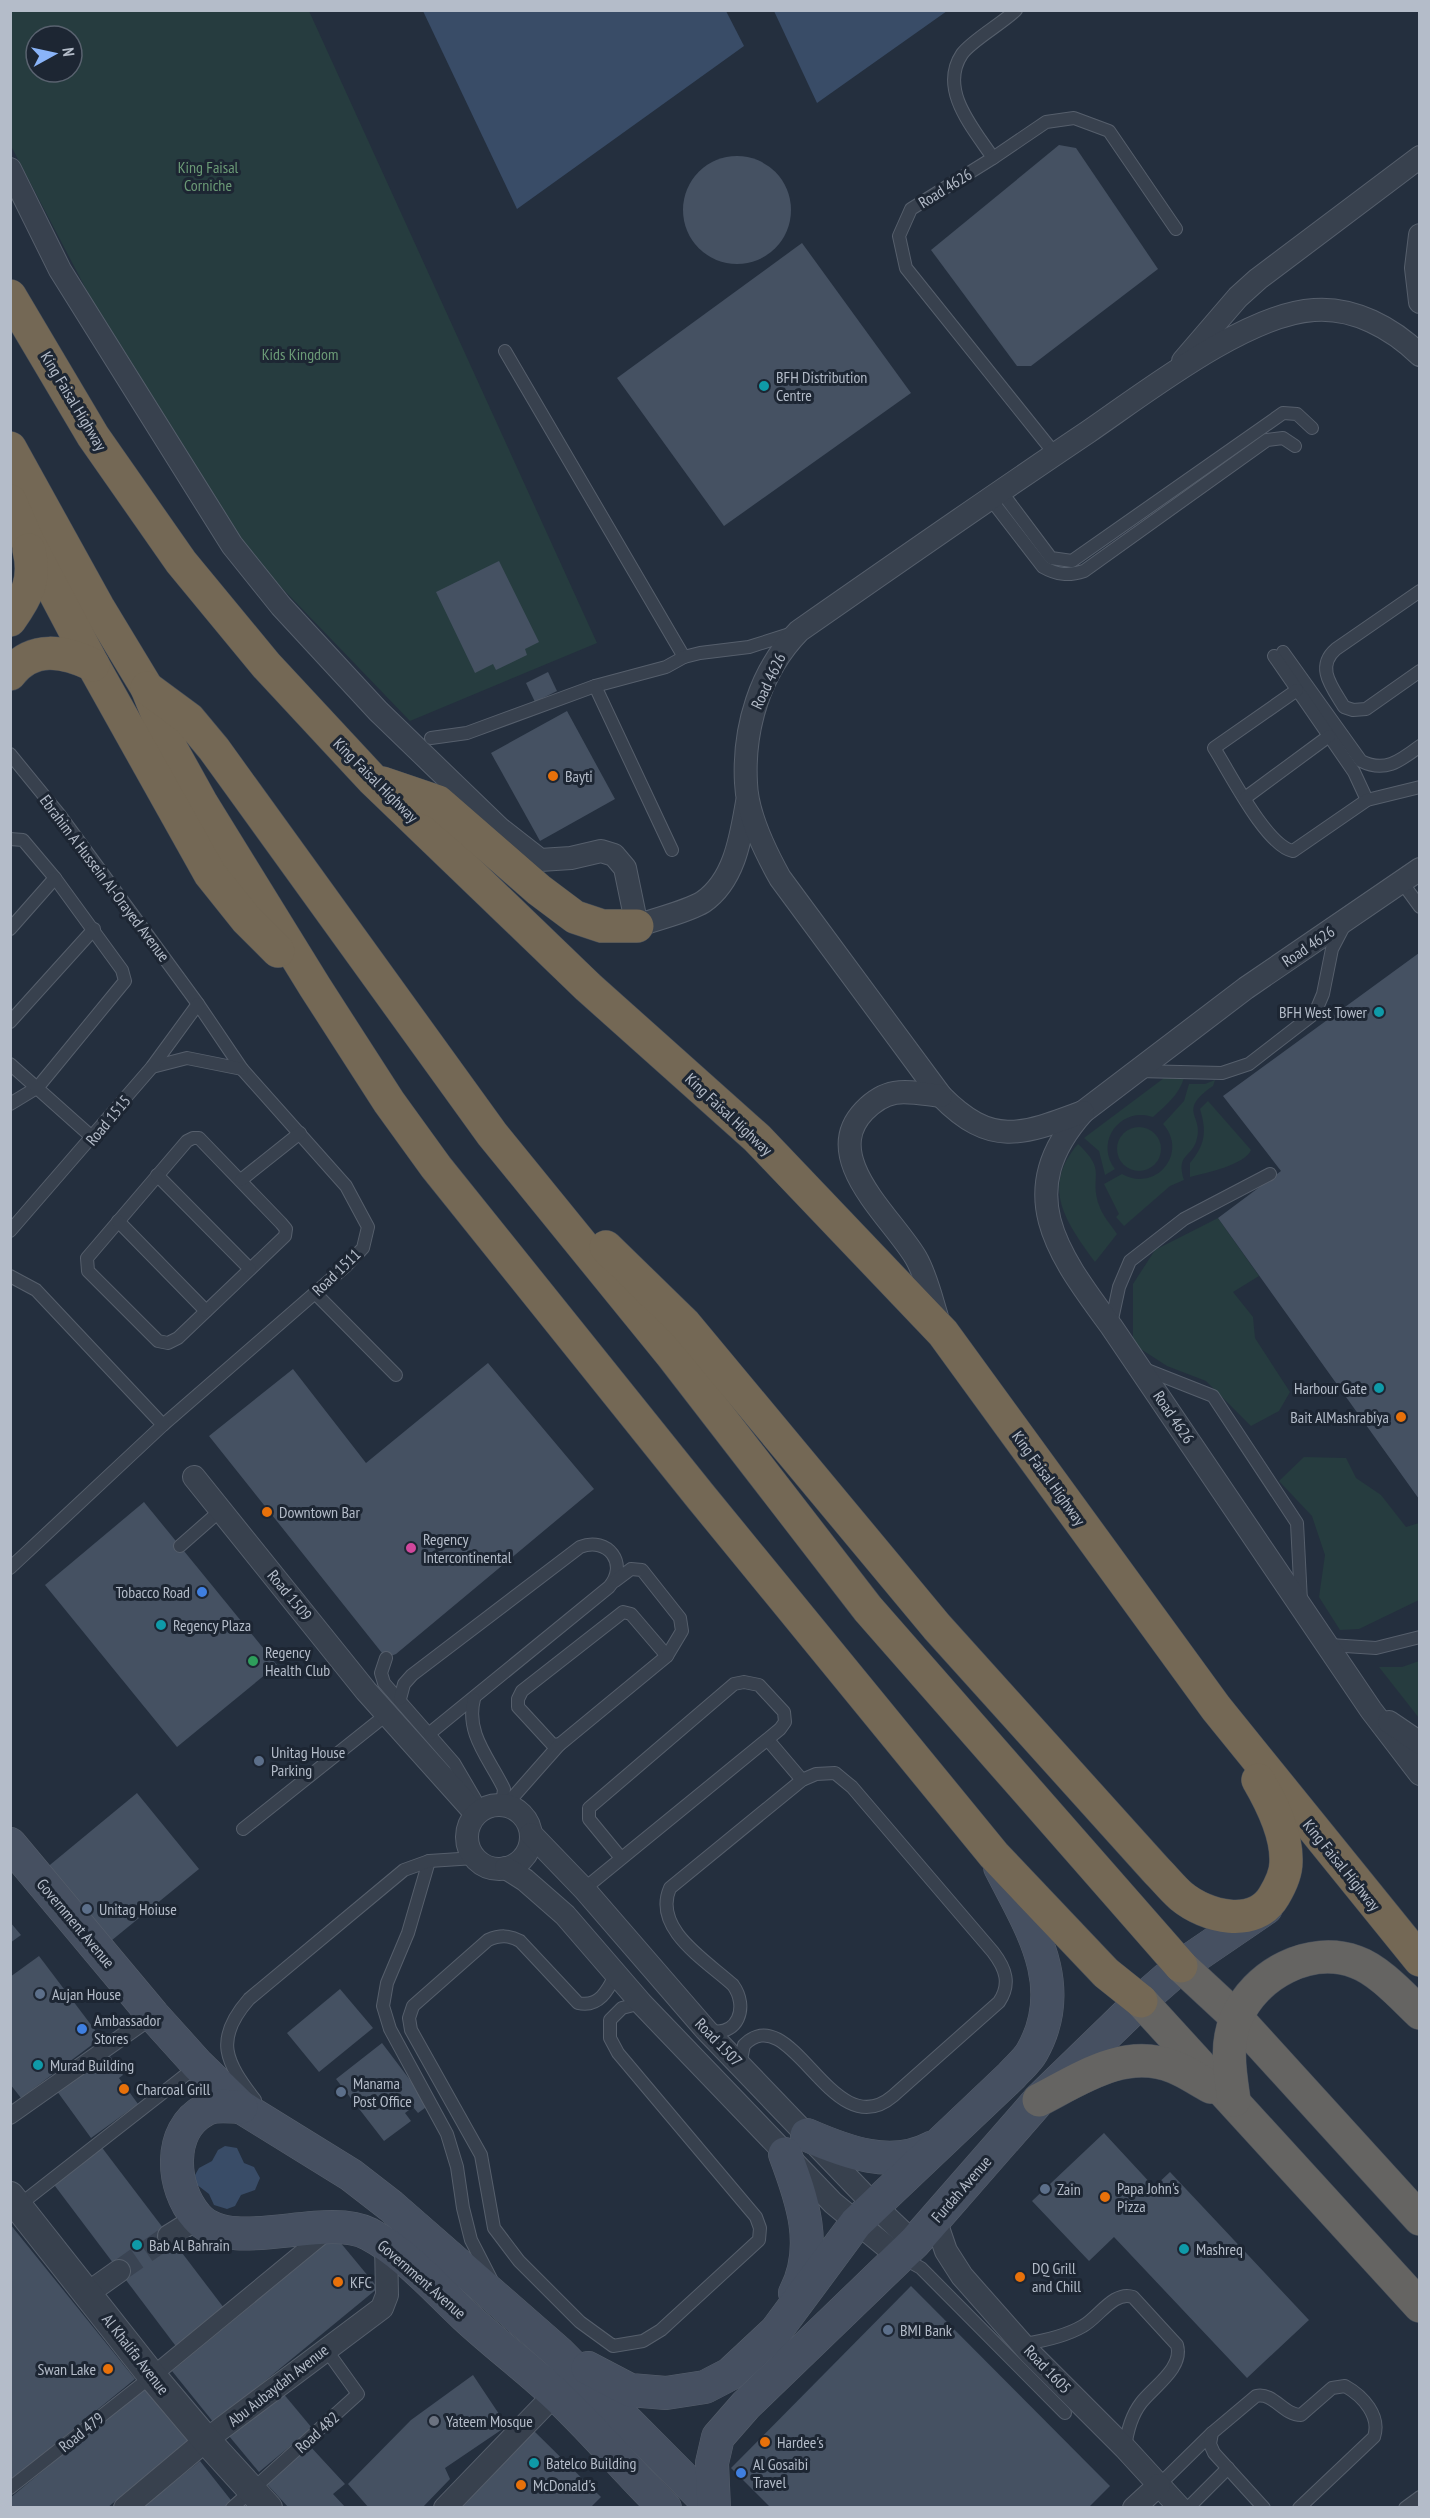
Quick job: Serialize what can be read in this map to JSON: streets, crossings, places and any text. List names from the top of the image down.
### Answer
{
  "streets": {
    "highway": ["King Faisal Highway"],
    "main road": ["Government Avenue", "Furdah Avenue"],
    "street": [
      "Road 4626",
      "Road 1509",
      "Road 1507",
      "Al Khalifa Avenue",
      "Road 1605",
      "Abu Aubaydah Avenue"
    ],
    "lane": [
      "Ebrahim A Hussein Al-Orayed Avenue",
      "Road 1515",
      "Road 1511",
      "Road 479",
      "Road 482"
    ]
  },
  "crossings": [
    ["Ebrahim A Hussein Al-Orayed Avenue", "Road 1515"],
    ["Ebrahim A Hussein Al-Orayed Avenue", "Road 1511"],
    ["Road 1515", "Road 1511"],
    ["Road 1509", "Road 1507"],
    ["Government Avenue", "Furdah Avenue"],
    ["Government Avenue", "Abu Aubaydah Avenue"],
    ["Road 1507", "Furdah Avenue"],
    ["Furdah Avenue", "Road 1605"],
    ["Al Khalifa Avenue", "Abu Aubaydah Avenue"],
    ["Al Khalifa Avenue", "Road 479"],
    ["Al Khalifa Avenue", "Road 482"],
    ["Abu Aubaydah Avenue", "Road 482"]
  ],
  "parks": ["King Faisal Corniche", "Kids Kingdom"],
  "places": [
    "BFH Distribution Centre",
    "Bayti",
    "BFH West Tower",
    "Harbour Gate",
    "Bait AlMashrabiya",
    "Downtown Bar",
    "Regency Intercontinental",
    "Tobacco Road",
    "Regency Plaza",
    "Regency Health Club",
    "Unitag House Parking",
    "Unitag Hoiuse",
    "Aujan House",
    "Ambassador Stores",
    "Murad Building",
    "Charcoal Grill",
    "Manama Post Office",
    "Zain",
    "Papa John's Pizza",
    "Bab Al Bahrain",
    "Mashreq",
    "DQ Grill and Chill",
    "KFC",
    "BMI Bank",
    "Swan Lake",
    "Yateem Mosque",
    "Hardee's",
    "Batelco Building",
    "Al Gosaibi Travel",
    "McDonald's"
  ],
  "north": "right"
}
